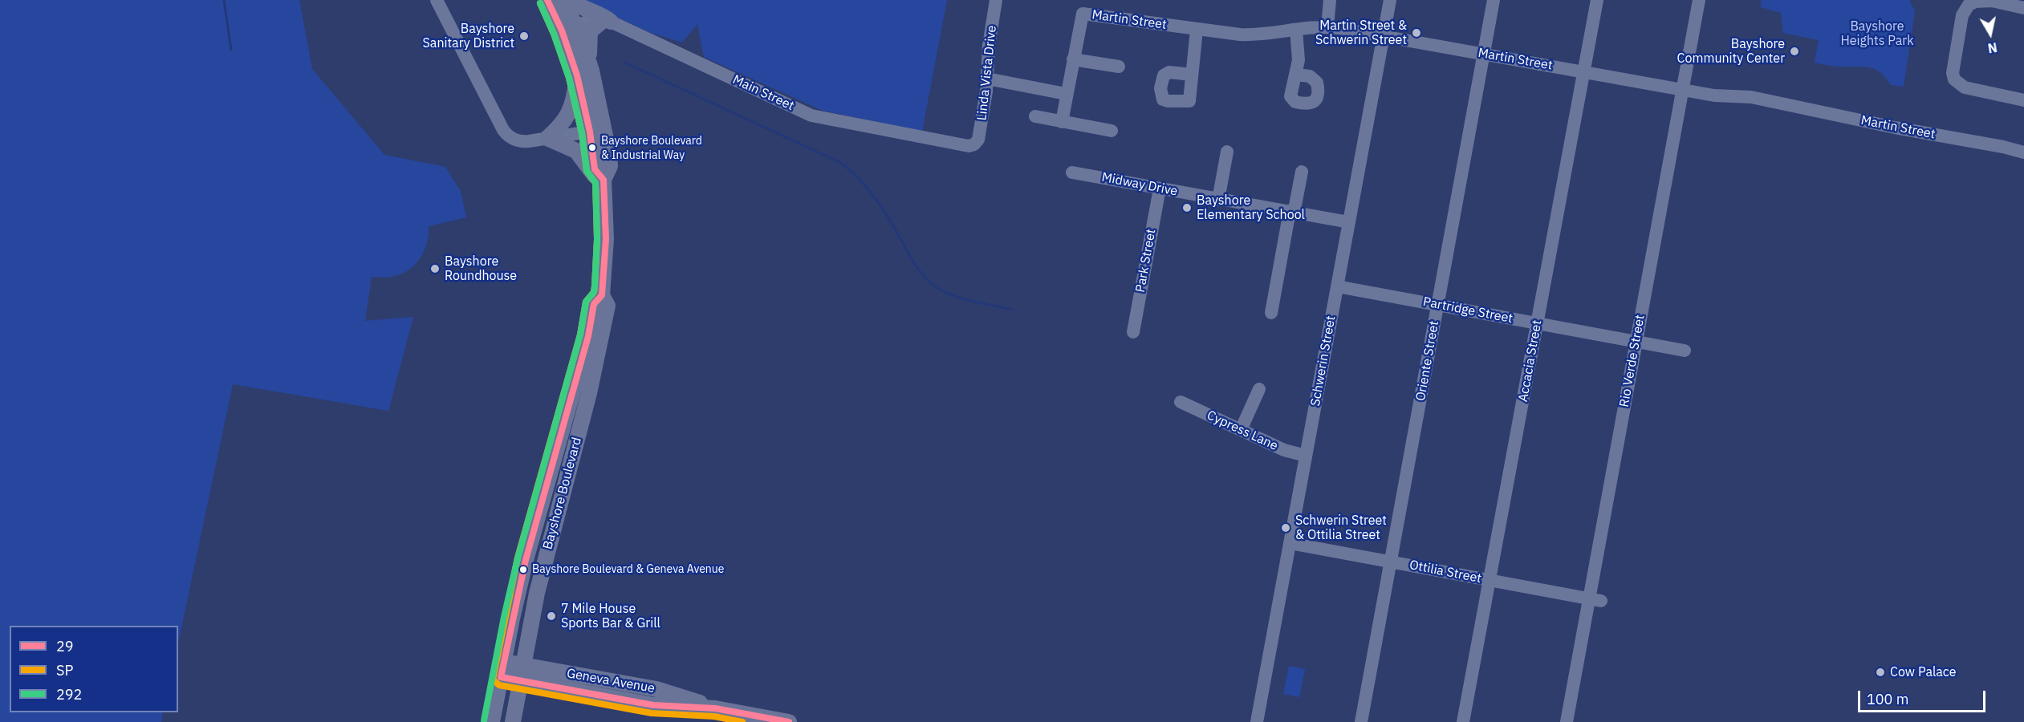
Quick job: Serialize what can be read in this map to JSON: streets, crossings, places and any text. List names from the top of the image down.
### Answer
{
  "streets": {
    "main road": ["Bayshore Boulevard", "Geneva Avenue"],
    "street": [
      "Martin Street",
      "Linda Vista Drive",
      "Main Street",
      "Midway Drive",
      "Park Street",
      "Partridge Street",
      "Schwerin Street",
      "Oriente Street",
      "Accacia Street",
      "Rio Verde Street",
      "Cypress Lane",
      "Ottilia Street"
    ]
  },
  "crossings": [
    ["Martin Street", "Schwerin Street"],
    ["Martin Street", "Oriente Street"],
    ["Martin Street", "Accacia Street"],
    ["Martin Street", "Rio Verde Street"],
    ["Linda Vista Drive", "Main Street"],
    ["Midway Drive", "Park Street"],
    ["Midway Drive", "Schwerin Street"],
    ["Partridge Street", "Schwerin Street"],
    ["Partridge Street", "Oriente Street"],
    ["Partridge Street", "Accacia Street"],
    ["Partridge Street", "Rio Verde Street"],
    ["Schwerin Street", "Cypress Lane"],
    ["Schwerin Street", "Ottilia Street"],
    ["Oriente Street", "Ottilia Street"],
    ["Accacia Street", "Ottilia Street"],
    ["Rio Verde Street", "Ottilia Street"],
    ["Bayshore Boulevard", "Geneva Avenue"]
  ],
  "parks": ["Bayshore Heights Park"],
  "places": [
    "Martin Street & Schwerin Street",
    "Bayshore Sanitary District",
    "Bayshore Community Center",
    "Bayshore Boulevard & Industrial Way",
    "Bayshore Elementary School",
    "Bayshore Roundhouse",
    "Schwerin Street & Ottilia Street",
    "Bayshore Boulevard & Geneva Avenue",
    "7 Mile House Sports Bar & Grill",
    "Cow Palace"
  ],
  "lines": ["transit line 29", "transit line SP", "transit line 292"],
  "legend": ["29", "SP", "292"],
  "scale_bar": "100 m",
  "north": "bottom"
}
